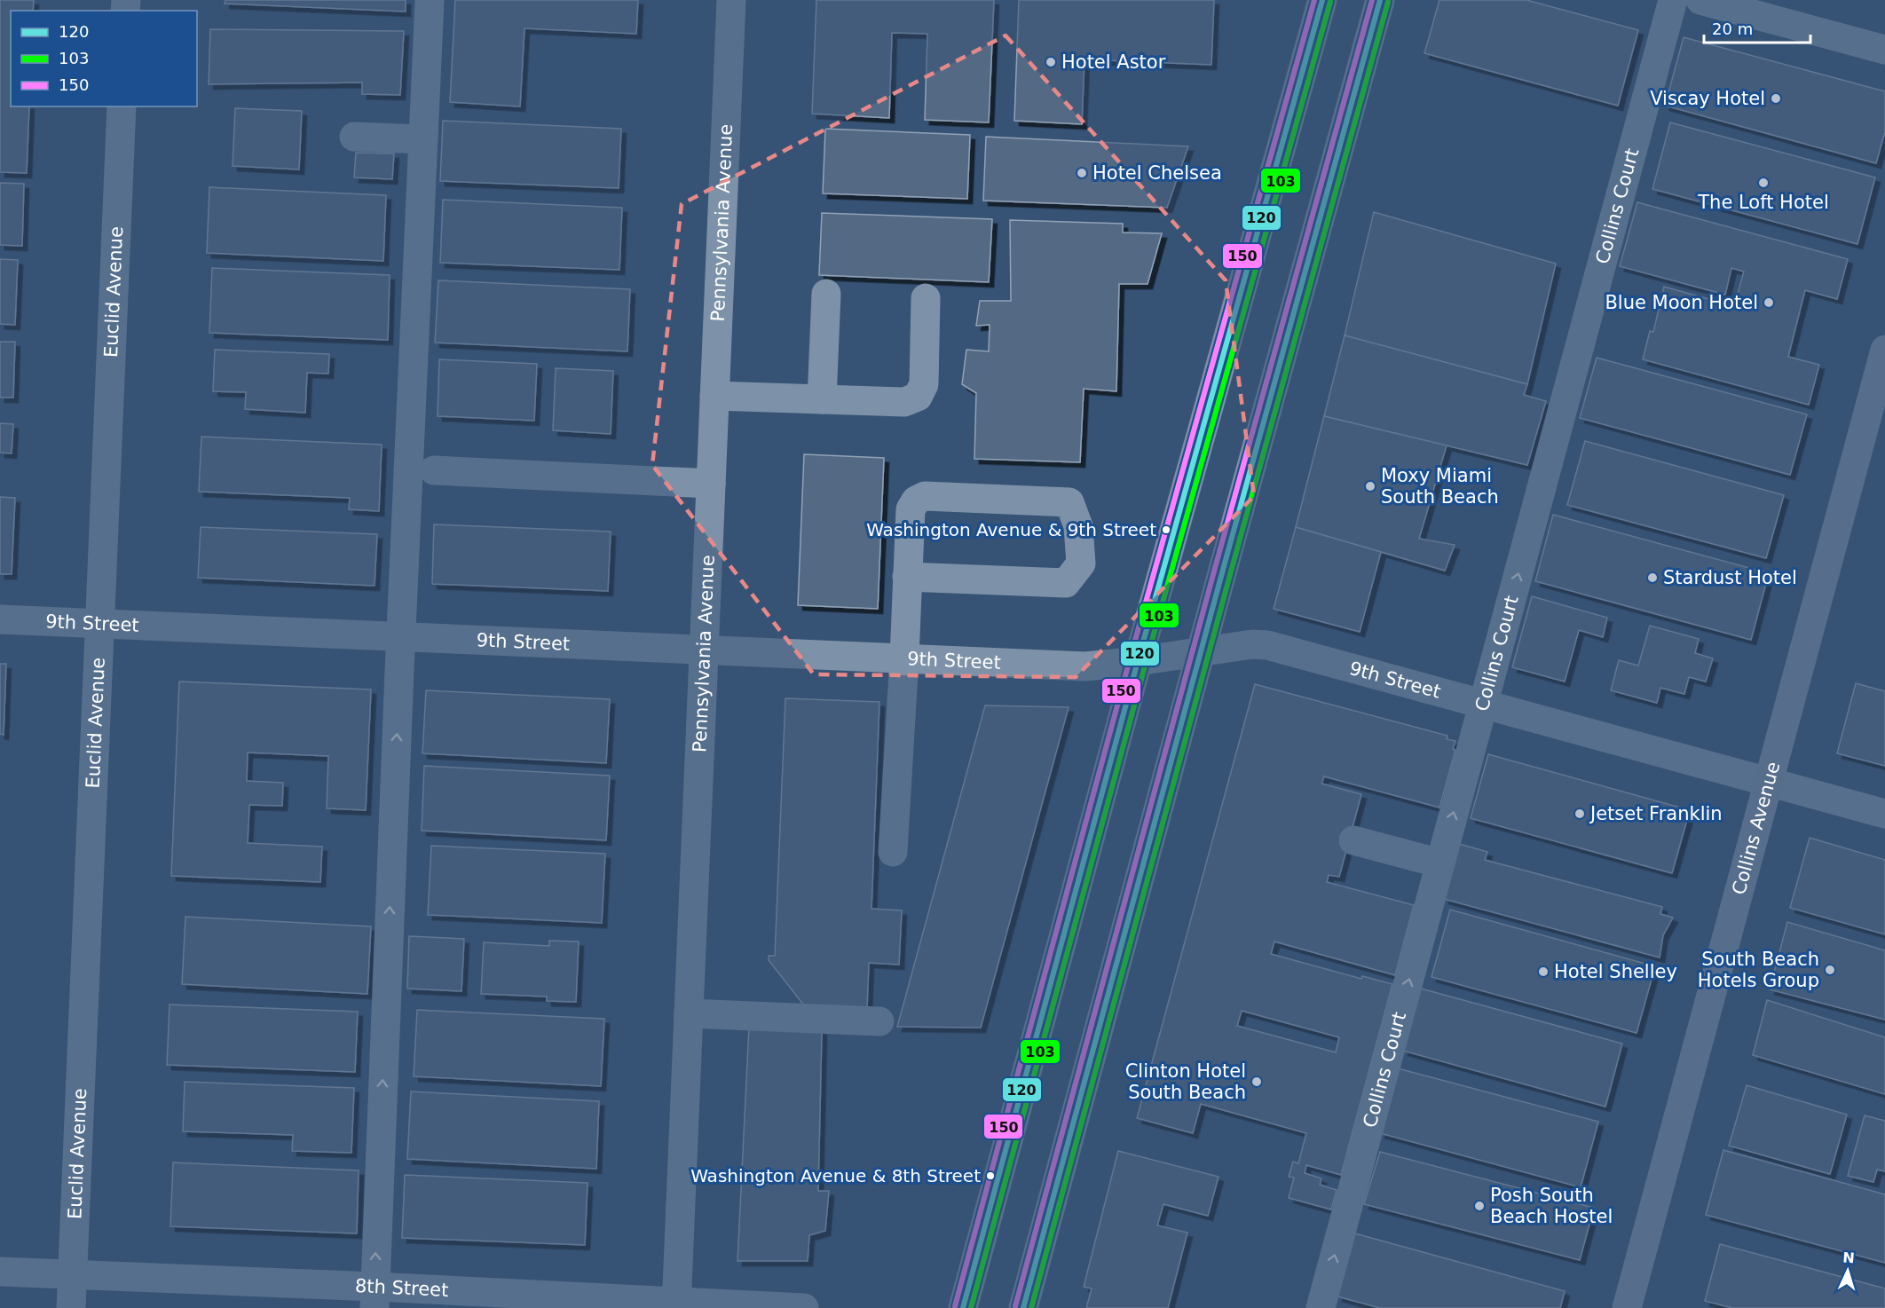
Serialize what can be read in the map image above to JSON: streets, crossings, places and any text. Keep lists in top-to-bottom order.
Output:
{
  "streets": {
    "main road": ["Collins Avenue"],
    "street": [
      "Collins Court",
      "Pennsylvania Avenue",
      "Euclid Avenue",
      "9th Street",
      "8th Street"
    ]
  },
  "crossings": [
    ["Collins Court", "9th Street"],
    ["Pennsylvania Avenue", "9th Street"],
    ["Pennsylvania Avenue", "8th Street"],
    ["Euclid Avenue", "9th Street"],
    ["Euclid Avenue", "8th Street"],
    ["9th Street", "Collins Avenue"]
  ],
  "one_way": ["Collins Court"],
  "places": [
    "Hotel Astor",
    "Viscay Hotel",
    "Hotel Chelsea",
    "The Loft Hotel",
    "Blue Moon Hotel",
    "Moxy Miami South Beach",
    "Washington Avenue & 9th Street",
    "Stardust Hotel",
    "Jetset Franklin",
    "South Beach Hotels Group",
    "Hotel Shelley",
    "Clinton Hotel South Beach",
    "Washington Avenue & 8th Street",
    "Posh South Beach Hostel"
  ],
  "lines": ["transit line 120", "transit line 150", "transit line 103"],
  "legend": ["120", "103", "150"],
  "scale_bar": "20 m",
  "north": "top"
}
